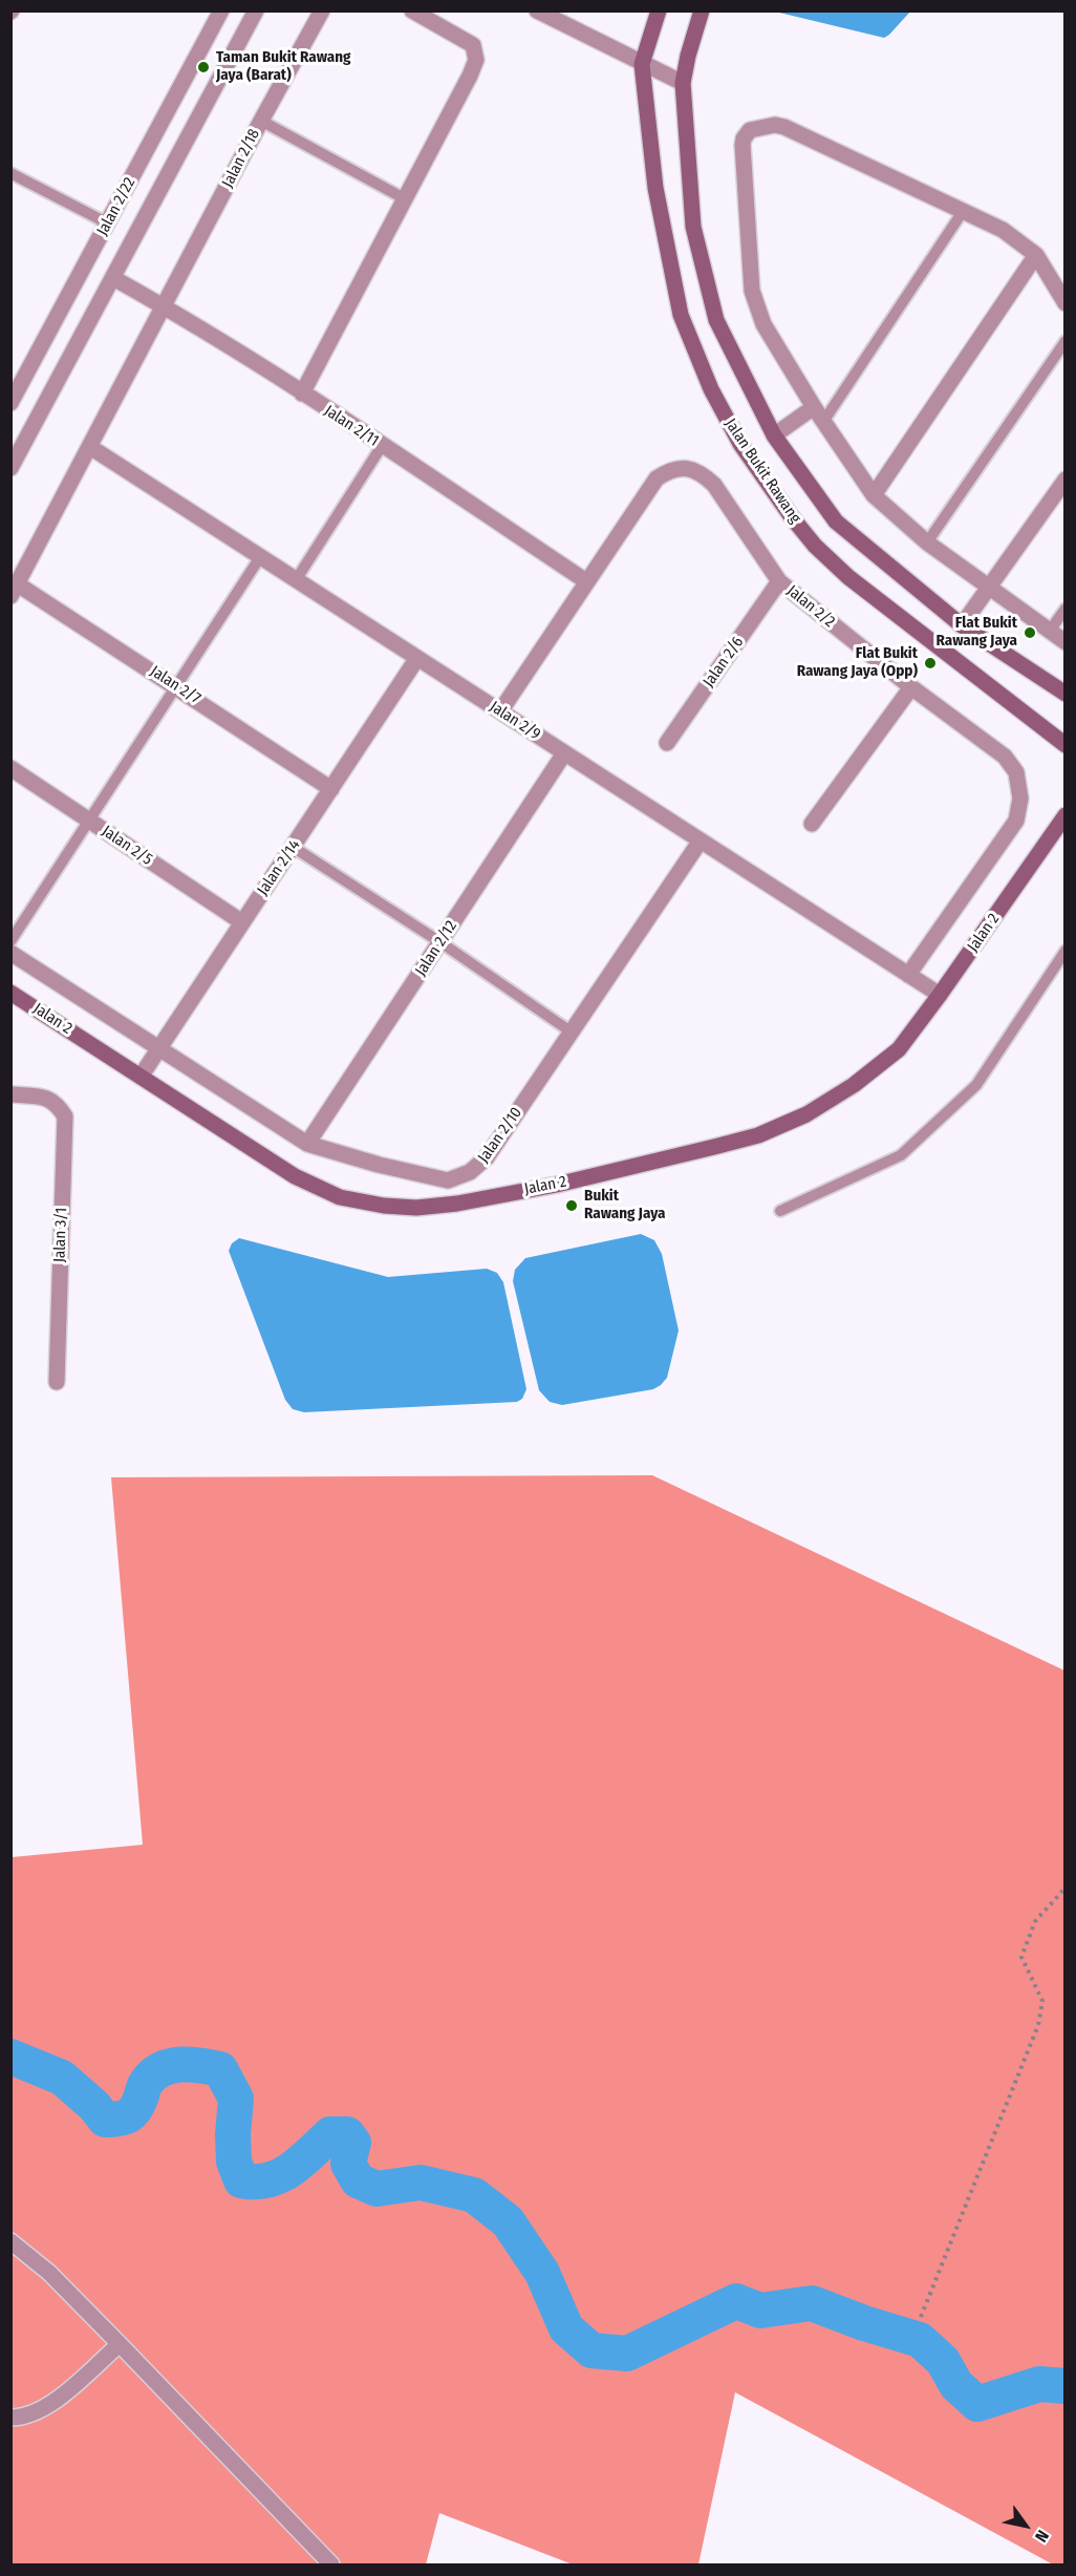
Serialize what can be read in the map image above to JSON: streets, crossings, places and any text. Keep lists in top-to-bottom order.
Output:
{
  "streets": {
    "street": [
      "Jalan 2/18",
      "Jalan 2/22",
      "Jalan 2/11",
      "Jalan Bukit Rawang",
      "Jalan 2/2",
      "Jalan 2/6",
      "Jalan 2/7",
      "Jalan 2/9",
      "Jalan 2/5",
      "Jalan 2/14",
      "Jalan 2",
      "Jalan 2/12",
      "Jalan 2/10",
      "Jalan 3/1"
    ]
  },
  "crossings": [
    ["Jalan 2/18", "Jalan 2/11"],
    ["Jalan 2/18", "Jalan 2/7"],
    ["Jalan 2/18", "Jalan 2/9"],
    ["Jalan 2/11", "Jalan 2/2"],
    ["Jalan 2/2", "Jalan 2/6"],
    ["Jalan 2/2", "Jalan 2/9"],
    ["Jalan 2/7", "Jalan 2/14"],
    ["Jalan 2/9", "Jalan 2/14"],
    ["Jalan 2/9", "Jalan 2"],
    ["Jalan 2/9", "Jalan 2/12"],
    ["Jalan 2/9", "Jalan 2/10"],
    ["Jalan 2/5", "Jalan 2/14"],
    ["Jalan 2/14", "Jalan 2"],
    ["Jalan 2/14", "Jalan 2/10"],
    ["Jalan 2/12", "Jalan 2/10"]
  ],
  "places": [
    "Taman Bukit Rawang Jaya (Barat)",
    "Flat Bukit Rawang Jaya",
    "Flat Bukit Rawang Jaya (Opp)",
    "Bukit Rawang Jaya"
  ],
  "north": "bottom right"
}
